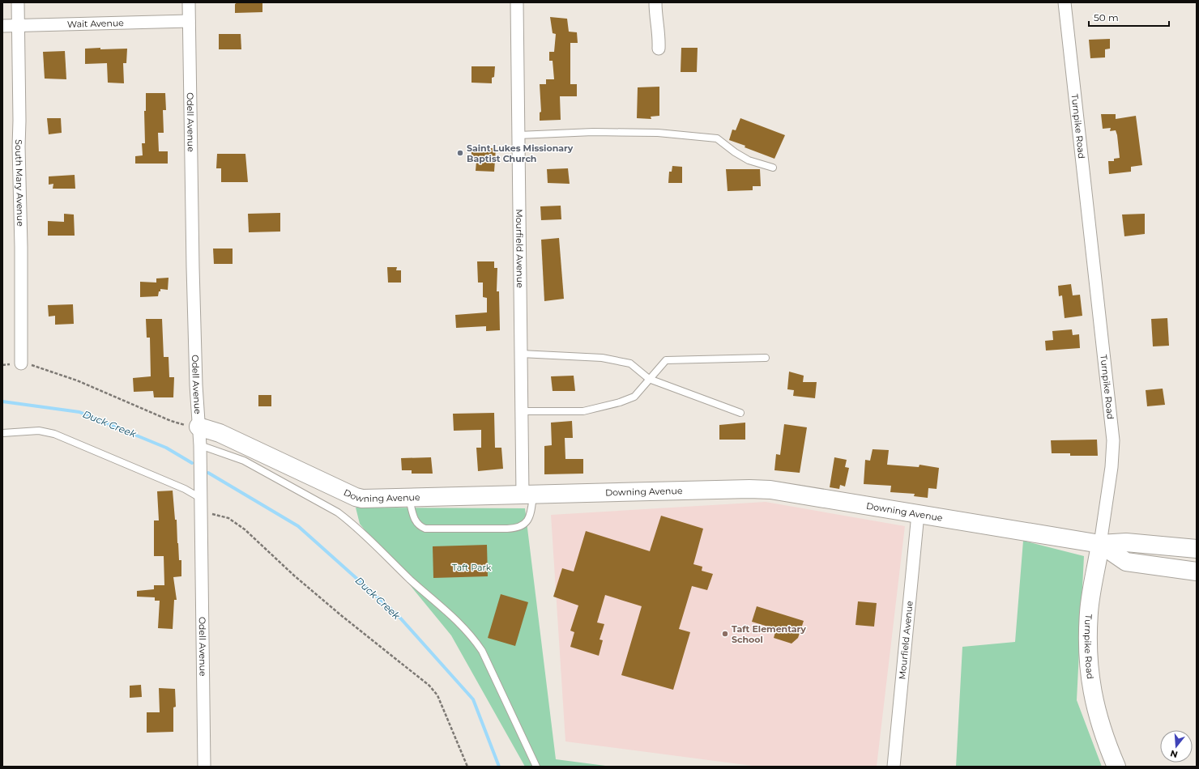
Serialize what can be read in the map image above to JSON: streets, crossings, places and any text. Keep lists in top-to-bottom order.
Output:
{
  "streets": {
    "street": [
      "Wait Avenue",
      "Odell Avenue",
      "Turnpike Road",
      "South Mary Avenue",
      "Mourfield Avenue",
      "Downing Avenue"
    ]
  },
  "crossings": [
    ["Wait Avenue", "Odell Avenue"],
    ["Wait Avenue", "South Mary Avenue"],
    ["Odell Avenue", "Downing Avenue"],
    ["Turnpike Road", "Downing Avenue"],
    ["Mourfield Avenue", "Downing Avenue"]
  ],
  "water": ["Duck Creek"],
  "parks": ["Taft Park"],
  "places": ["Saint Lukes Missionary Baptist Church", "Taft Elementary School"],
  "scale_bar": "50 m",
  "north": "bottom"
}
